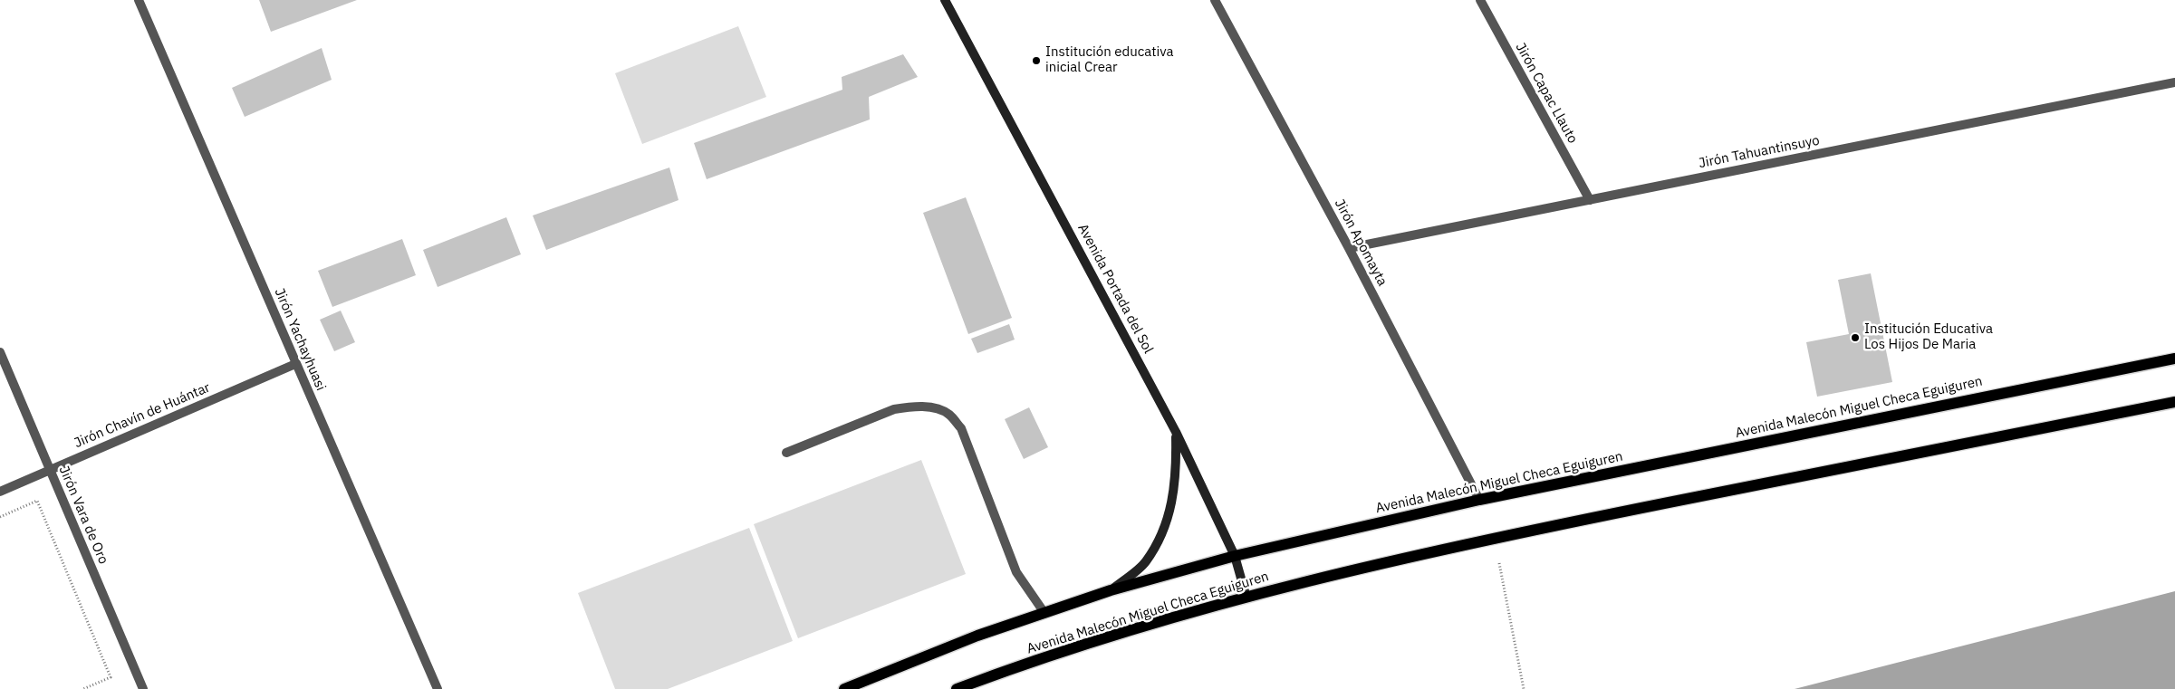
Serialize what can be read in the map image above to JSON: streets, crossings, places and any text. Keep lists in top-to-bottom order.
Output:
{
  "streets": {
    "main road": ["Avenida Malecón Miguel Checa Eguiguren"],
    "street": [
      "Jirón Capac Llauto",
      "Jirón Tahuantinsuyo",
      "Jirón Apomayta",
      "Avenida Portada del Sol",
      "Jirón Yachayhuasi",
      "Jirón Chavín de Huántar",
      "Jirón Vara de Oro"
    ]
  },
  "crossings": [
    ["Jirón Capac Llauto", "Jirón Tahuantinsuyo"],
    ["Jirón Tahuantinsuyo", "Jirón Apomayta"],
    ["Jirón Apomayta", "Avenida Malecón Miguel Checa Eguiguren"],
    ["Avenida Portada del Sol", "Avenida Malecón Miguel Checa Eguiguren"],
    ["Jirón Yachayhuasi", "Jirón Chavín de Huántar"],
    ["Jirón Chavín de Huántar", "Jirón Vara de Oro"]
  ],
  "places": ["Institución educativa inicial Crear", "Institución Educativa Los Hijos De Maria"]
}
